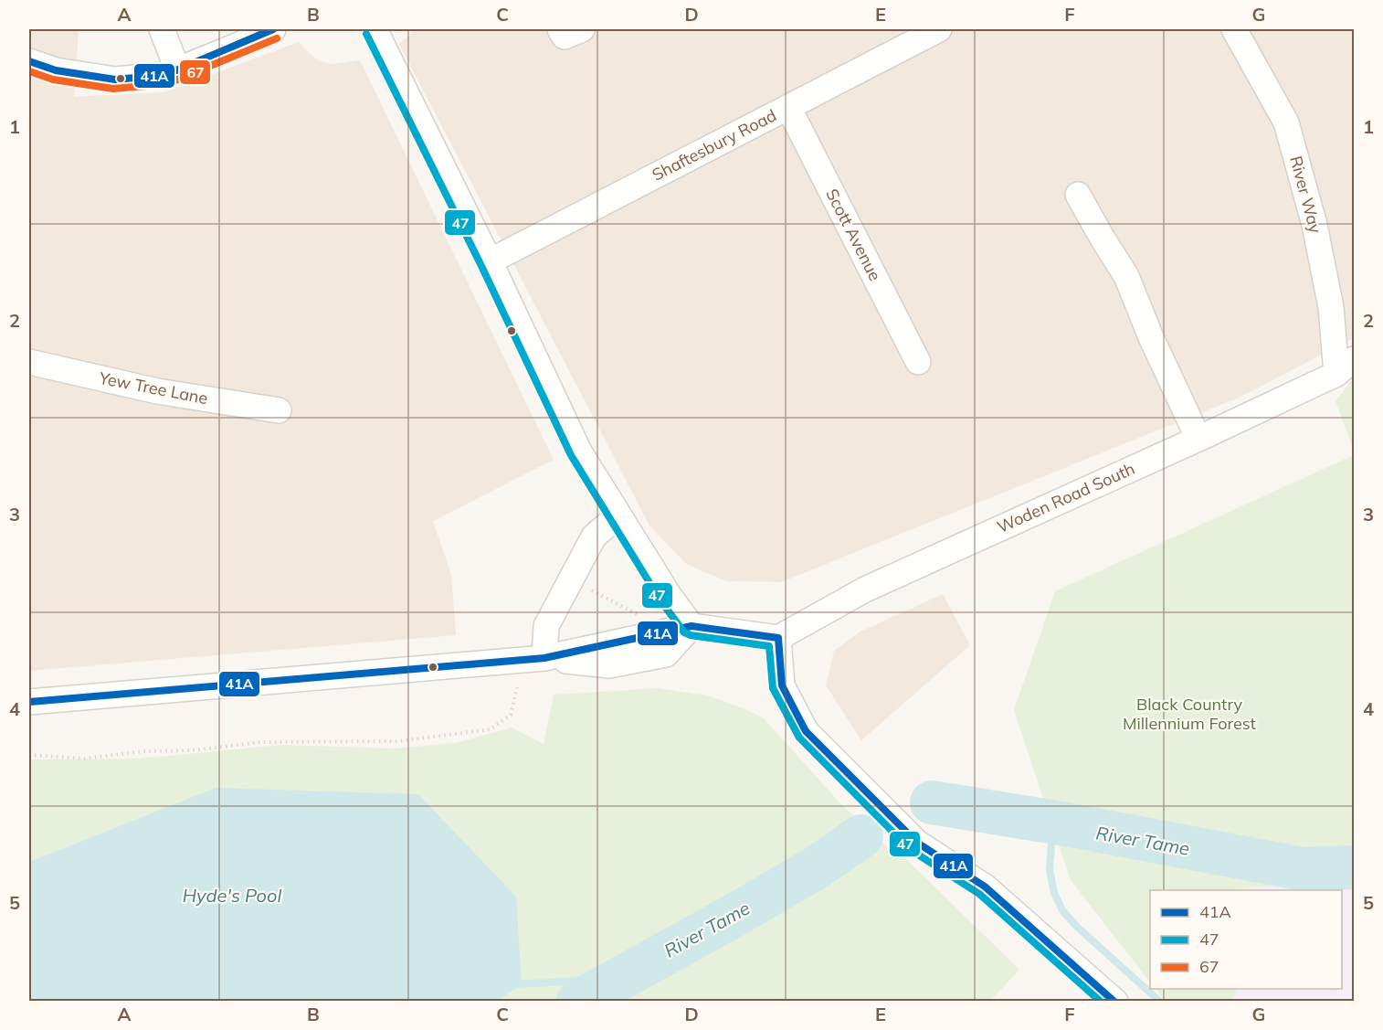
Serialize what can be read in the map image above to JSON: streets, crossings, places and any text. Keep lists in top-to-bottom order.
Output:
{
  "streets": {
    "street": [
      "Shaftesbury Road",
      "River Way",
      "Scott Avenue",
      "Yew Tree Lane",
      "Woden Road South"
    ]
  },
  "crossings": [
    ["Shaftesbury Road", "Scott Avenue"],
    ["River Way", "Woden Road South"]
  ],
  "water": ["River Tame", "Hyde's Pool"],
  "parks": ["Black Country Millennium Forest"],
  "lines": ["transit line 41A", "transit line 47", "transit line 67"],
  "legend": ["41A", "47", "67"],
  "grid": {
    "columns": [
      "A",
      "B",
      "C",
      "D",
      "E",
      "F",
      "G"
    ],
    "rows": [
      "1",
      "2",
      "3",
      "4",
      "5"
    ]
  }
}
